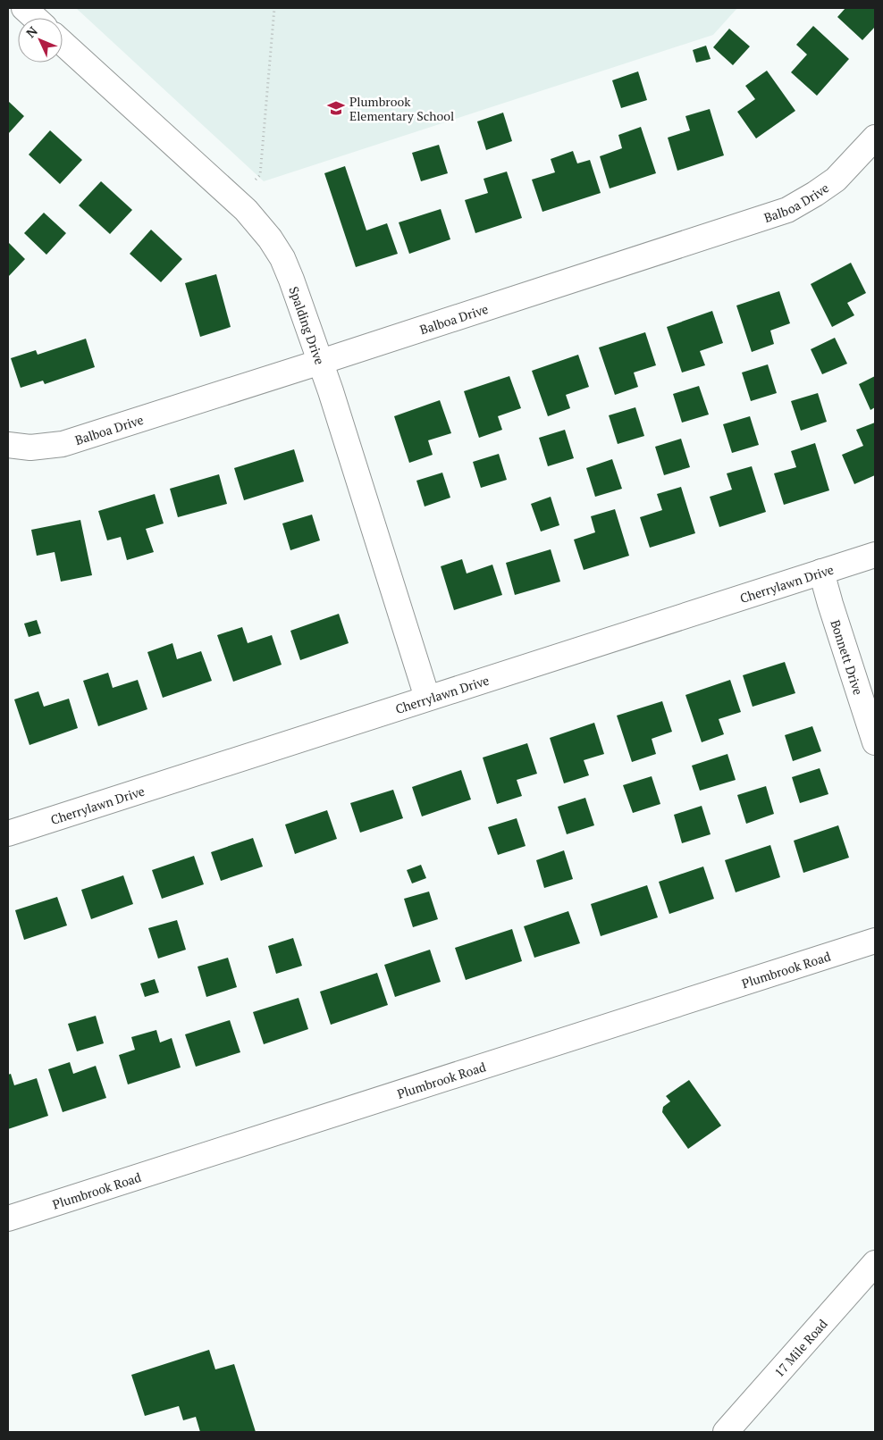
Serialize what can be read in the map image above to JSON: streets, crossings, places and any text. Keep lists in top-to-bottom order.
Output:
{
  "streets": {
    "street": [
      "Balboa Drive",
      "Spalding Drive",
      "Cherrylawn Drive",
      "Bonnett Drive",
      "Plumbrook Road",
      "17 Mile Road"
    ]
  },
  "crossings": [
    ["Balboa Drive", "Spalding Drive"],
    ["Spalding Drive", "Cherrylawn Drive"],
    ["Cherrylawn Drive", "Bonnett Drive"]
  ],
  "places": {
    "school or university": ["Plumbrook Elementary School"]
  },
  "north": "top left"
}
